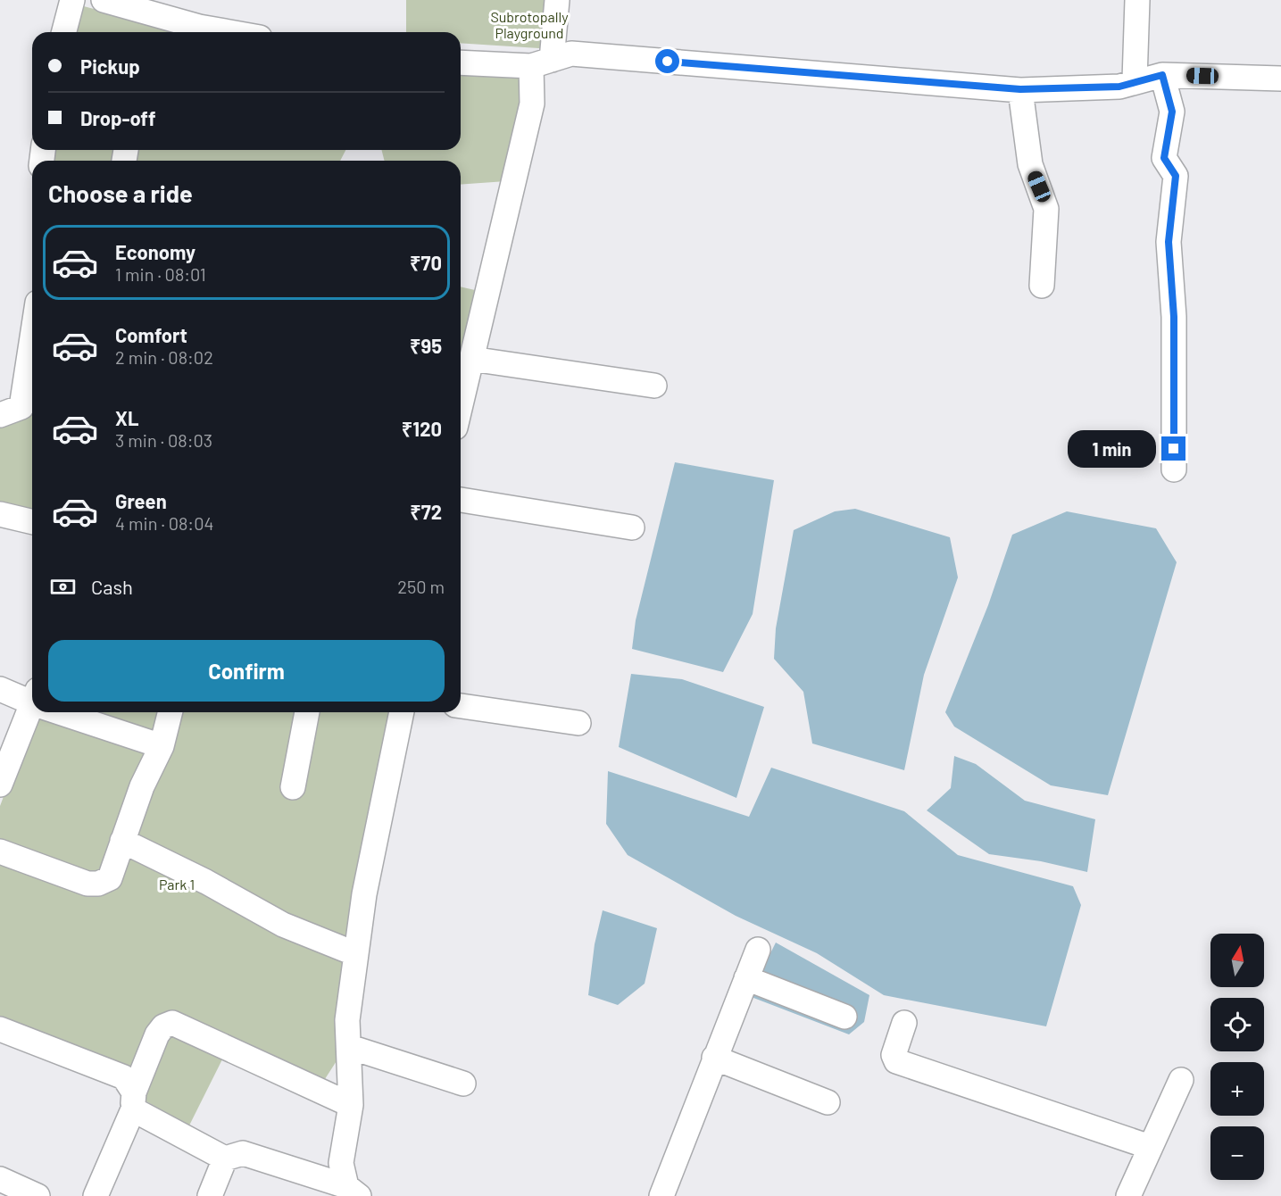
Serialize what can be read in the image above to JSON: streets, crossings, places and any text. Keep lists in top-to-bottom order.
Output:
{
  "parks": ["Subrotopally Playground", "Park 1"],
  "north": "top",
  "page": {
    "banner": ["Pickup", "Drop-off"],
    "heading": "Choose a ride",
    "list": [
      {
        "name": "Economy",
        "note": "1 min · 08:01",
        "value": "₹70"
      },
      {
        "name": "Comfort",
        "note": "2 min · 08:02",
        "value": "₹95"
      },
      {
        "name": "XL",
        "note": "3 min · 08:03",
        "value": "₹120"
      },
      {
        "name": "Green",
        "note": "4 min · 08:04",
        "value": "₹72"
      }
    ],
    "bubble": "1 min",
    "pay": ["Cash", "250 m"],
    "buttons": "Confirm",
    "map_buttons": ["+", "−"]
  }
}
